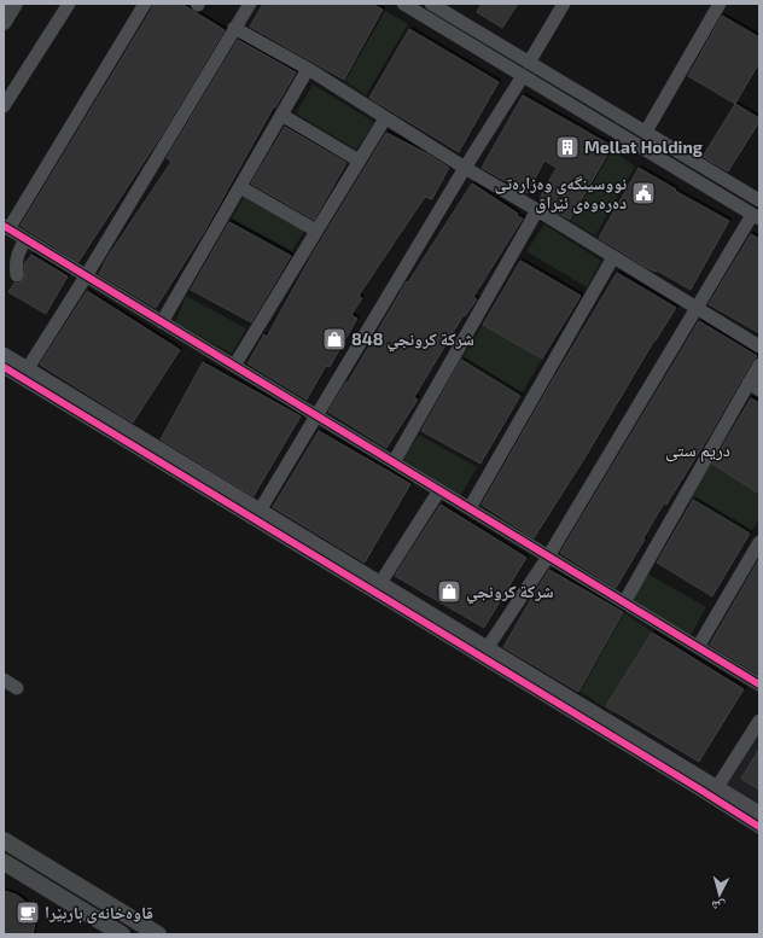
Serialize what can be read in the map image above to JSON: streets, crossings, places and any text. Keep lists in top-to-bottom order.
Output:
{
  "districts": ["دریم ستی"],
  "places": {
    "building": ["Mellat Holding"],
    "public building": ["نووسینگەی وەزارەتی دەرەوەی ئێراق"],
    "shop": ["شركة كرونجي 848", "شركة كرونجي"],
    "cafe": ["قاوەخانەی باربێرا"]
  },
  "north": "bottom"
}
